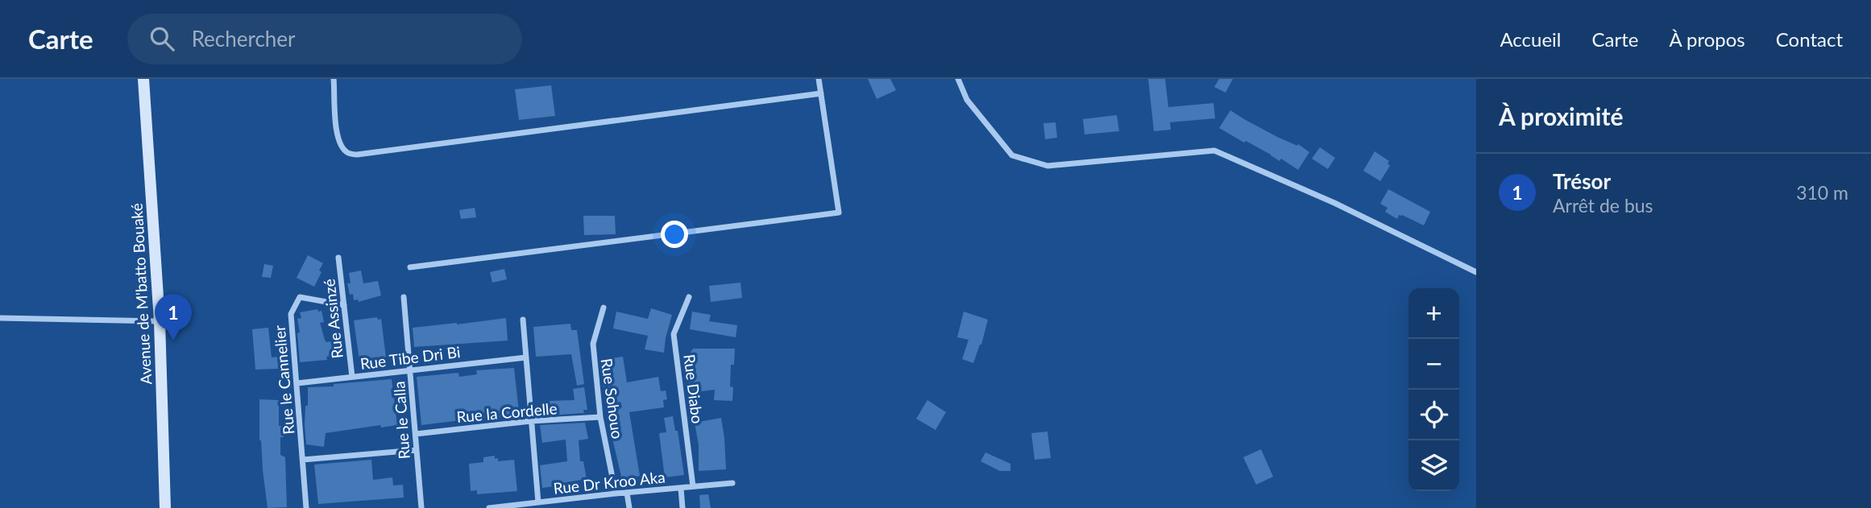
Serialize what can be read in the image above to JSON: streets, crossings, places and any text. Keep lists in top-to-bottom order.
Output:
{
  "streets": {
    "street": [
      "Avenue de M'batto Bouaké",
      "Rue Assinzé",
      "Rue Tibe Dri Bi",
      "Rue le Cannelier",
      "Rue Diabo",
      "Rue Sohouo",
      "Rue la Cordelle",
      "Rue le Calla",
      "Rue Dr Kroo Aka"
    ]
  },
  "crossings": [
    ["Rue Assinzé", "Rue Tibe Dri Bi"],
    ["Rue Assinzé", "Rue le Cannelier"],
    ["Rue Tibe Dri Bi", "Rue le Cannelier"],
    ["Rue Tibe Dri Bi", "Rue le Calla"],
    ["Rue Diabo", "Rue Dr Kroo Aka"],
    ["Rue Sohouo", "Rue la Cordelle"],
    ["Rue Sohouo", "Rue Dr Kroo Aka"],
    ["Rue la Cordelle", "Rue le Calla"]
  ],
  "page": {
    "header": "Carte",
    "search": "Rechercher",
    "nav": [
      "Accueil",
      "Carte",
      "À propos",
      "Contact"
    ],
    "heading": "À proximité",
    "list": [
      {
        "mark": "1",
        "name": "Trésor",
        "note": "Arrêt de bus",
        "value": "310 m"
      }
    ],
    "map_buttons": ["+", "−"],
    "pins": "1"
  }
}
